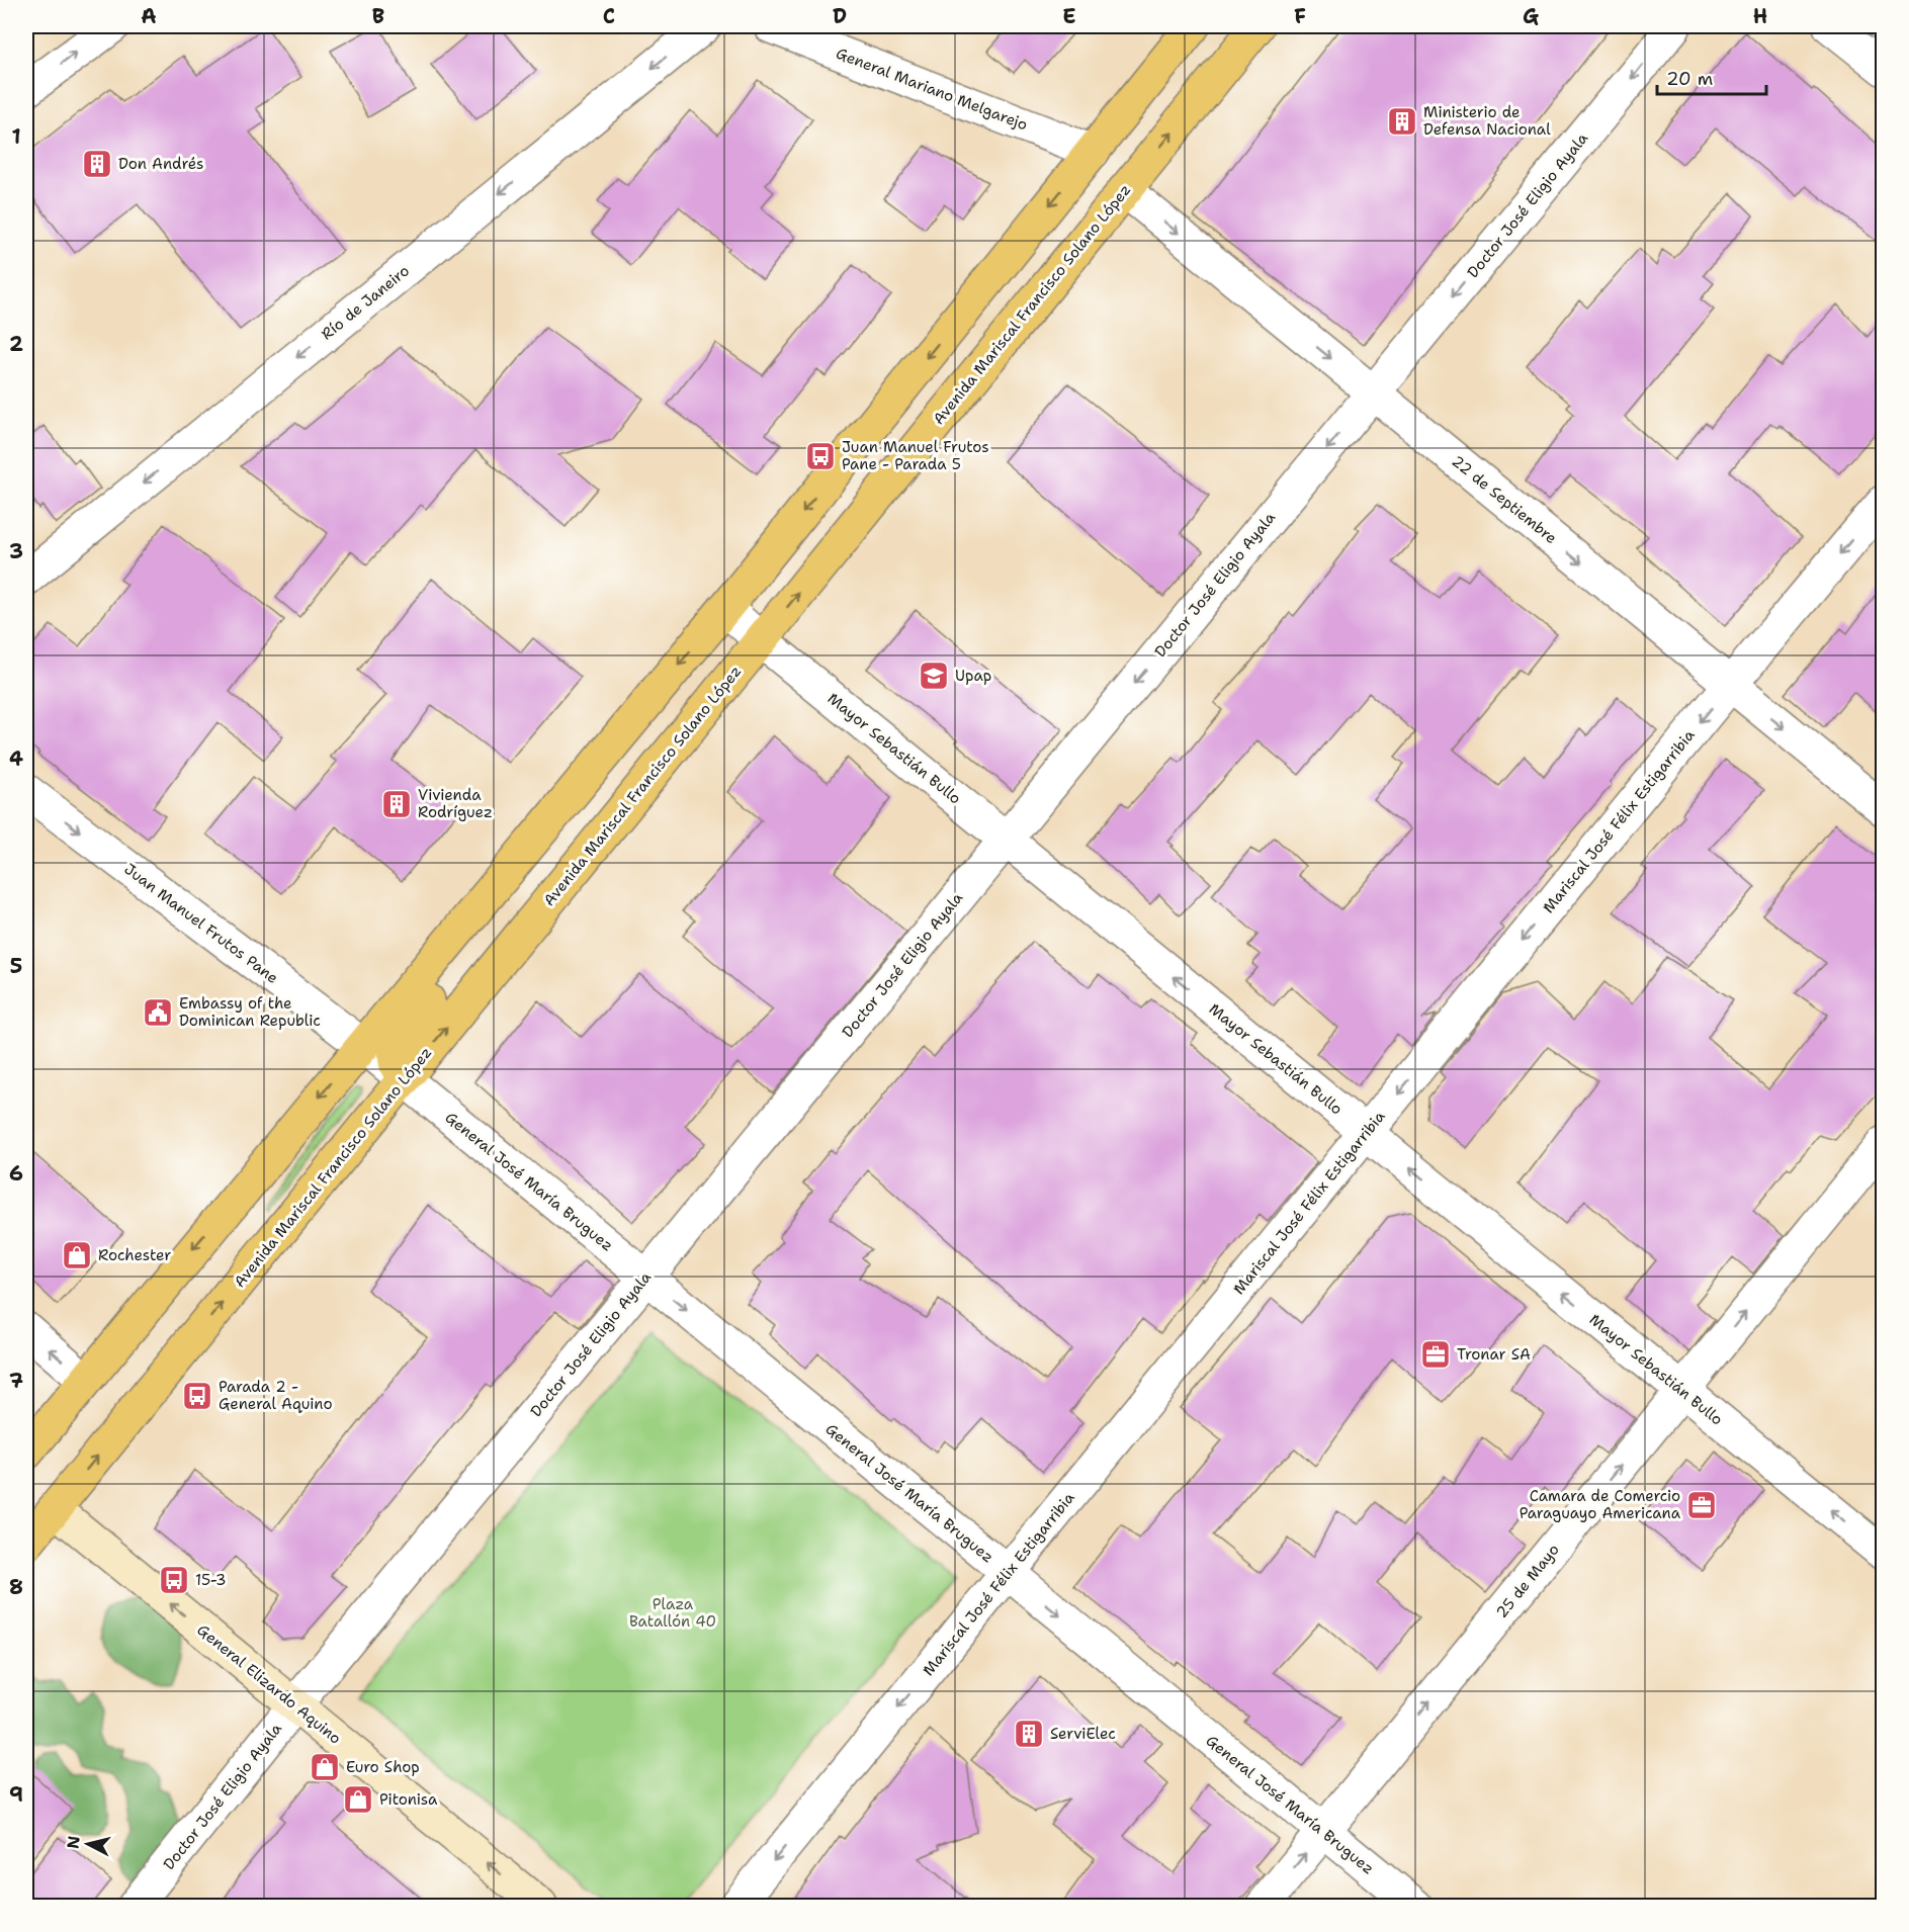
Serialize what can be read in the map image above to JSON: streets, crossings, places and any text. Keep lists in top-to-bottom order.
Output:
{
  "streets": {
    "highway": ["Avenida Mariscal Francisco Solano López"],
    "main road": ["General Elizardo Aquino"],
    "street": [
      "General Mariano Melgarejo",
      "Doctor José Eligio Ayala",
      "Río de Janeiro",
      "22 de Septiembre",
      "Mayor Sebastián Bullo",
      "Mariscal José Félix Estigarribia",
      "Juan Manuel Frutos Pane",
      "General José María Bruguez",
      "25 de Mayo"
    ]
  },
  "crossings": [
    ["Doctor José Eligio Ayala", "22 de Septiembre"],
    ["Doctor José Eligio Ayala", "Mayor Sebastián Bullo"],
    ["Doctor José Eligio Ayala", "General José María Bruguez"],
    ["Doctor José Eligio Ayala", "General Elizardo Aquino"],
    ["Avenida Mariscal Francisco Solano López", "22 de Septiembre"],
    ["Avenida Mariscal Francisco Solano López", "Mayor Sebastián Bullo"],
    ["Avenida Mariscal Francisco Solano López", "Juan Manuel Frutos Pane"],
    ["Avenida Mariscal Francisco Solano López", "General José María Bruguez"],
    ["Avenida Mariscal Francisco Solano López", "General Elizardo Aquino"],
    ["22 de Septiembre", "Mariscal José Félix Estigarribia"],
    ["Mayor Sebastián Bullo", "Mariscal José Félix Estigarribia"],
    ["Mayor Sebastián Bullo", "25 de Mayo"],
    ["Mariscal José Félix Estigarribia", "General José María Bruguez"],
    ["Juan Manuel Frutos Pane", "General José María Bruguez"],
    ["General José María Bruguez", "25 de Mayo"]
  ],
  "one_way": [
    "Doctor José Eligio Ayala",
    "Río de Janeiro",
    "22 de Septiembre",
    "Mayor Sebastián Bullo",
    "Mariscal José Félix Estigarribia",
    "Juan Manuel Frutos Pane",
    "General José María Bruguez",
    "25 de Mayo",
    "General Elizardo Aquino"
  ],
  "parks": ["Plaza Batallón 40"],
  "places": {
    "building": [
      "Ministerio de Defensa Nacional",
      "Don Andrés",
      "Vivienda Rodríguez",
      "ServiElec"
    ],
    "bus stop": ["Juan Manuel Frutos Pane - Parada 5", "Parada 2 - General Aquino", "15-3"],
    "school or university": ["Upap"],
    "public building": ["Embassy of the Dominican Republic"],
    "shop": ["Rochester", "Euro Shop", "Pitonisa"],
    "office": ["Tronar SA", "Camara de Comercio Paraguayo Americana"]
  },
  "scale_bar": "20 m",
  "north": "left",
  "grid": {
    "columns": [
      "A",
      "B",
      "C",
      "D",
      "E",
      "F",
      "G",
      "H"
    ],
    "rows": [
      "1",
      "2",
      "3",
      "4",
      "5",
      "6",
      "7",
      "8",
      "9"
    ]
  }
}
